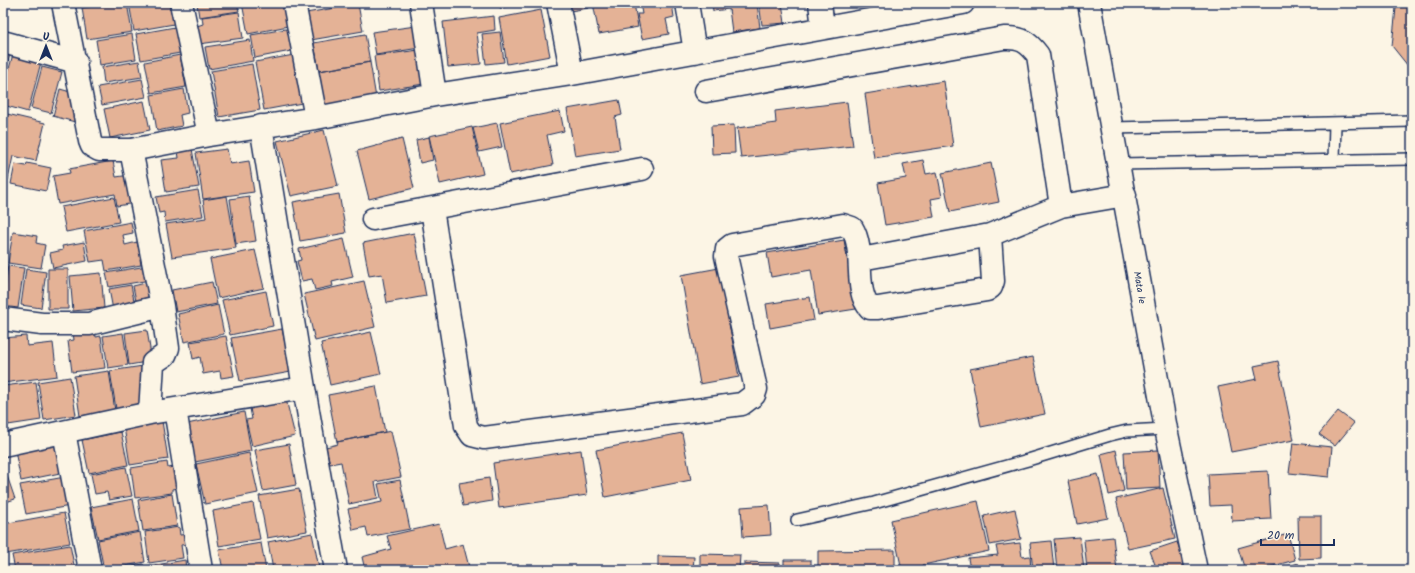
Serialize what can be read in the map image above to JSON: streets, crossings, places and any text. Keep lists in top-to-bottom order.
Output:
{
  "streets": {
    "street": ["Mata Ie"]
  },
  "scale_bar": "20 m",
  "north": "top"
}
